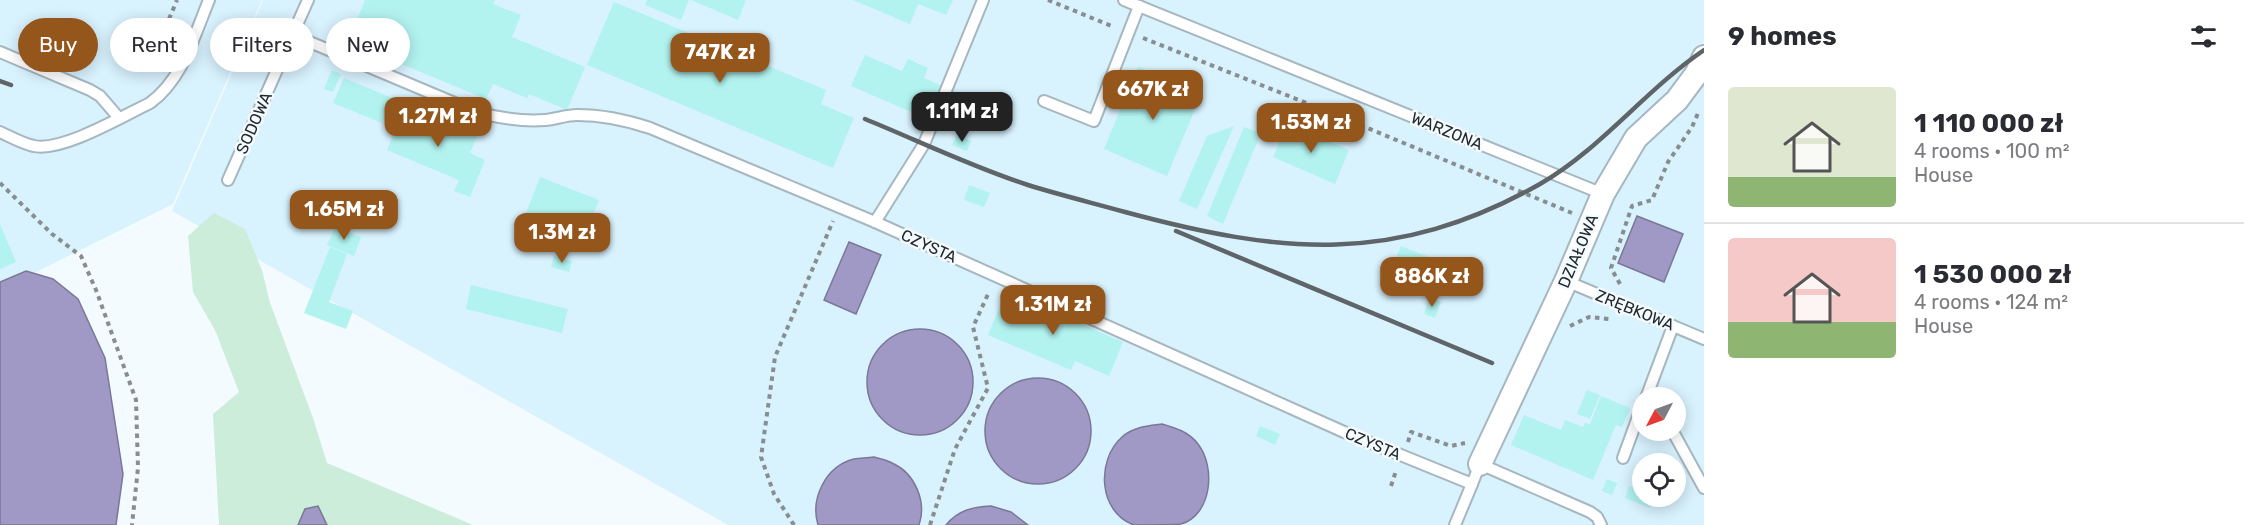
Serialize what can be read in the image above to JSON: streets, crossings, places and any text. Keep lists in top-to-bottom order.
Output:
{
  "streets": {
    "street": ["DZIAŁOWA"],
    "lane": [
      "SODOWA",
      "WARZONA",
      "CZYSTA",
      "ZRĘBKOWA"
    ]
  },
  "crossings": [
    ["WARZONA", "DZIAŁOWA"],
    ["CZYSTA", "DZIAŁOWA"],
    ["DZIAŁOWA", "ZRĘBKOWA"]
  ],
  "north": "bottom left",
  "page": {
    "heading": "9 homes",
    "chip": [
      "Buy",
      "Rent",
      "Filters",
      "New"
    ],
    "price": [
      "747K zł",
      "667K zł",
      "1.11M zł",
      "1.27M zł",
      "1.53M zł",
      "1.65M zł",
      "1.3M zł",
      "886K zł",
      "1.31M zł"
    ],
    "list": [
      {
        "name": "1 110 000 zł",
        "note": "4 rooms · 100 m² · House"
      },
      {
        "name": "1 530 000 zł",
        "note": "4 rooms · 124 m² · House"
      }
    ]
  }
}
